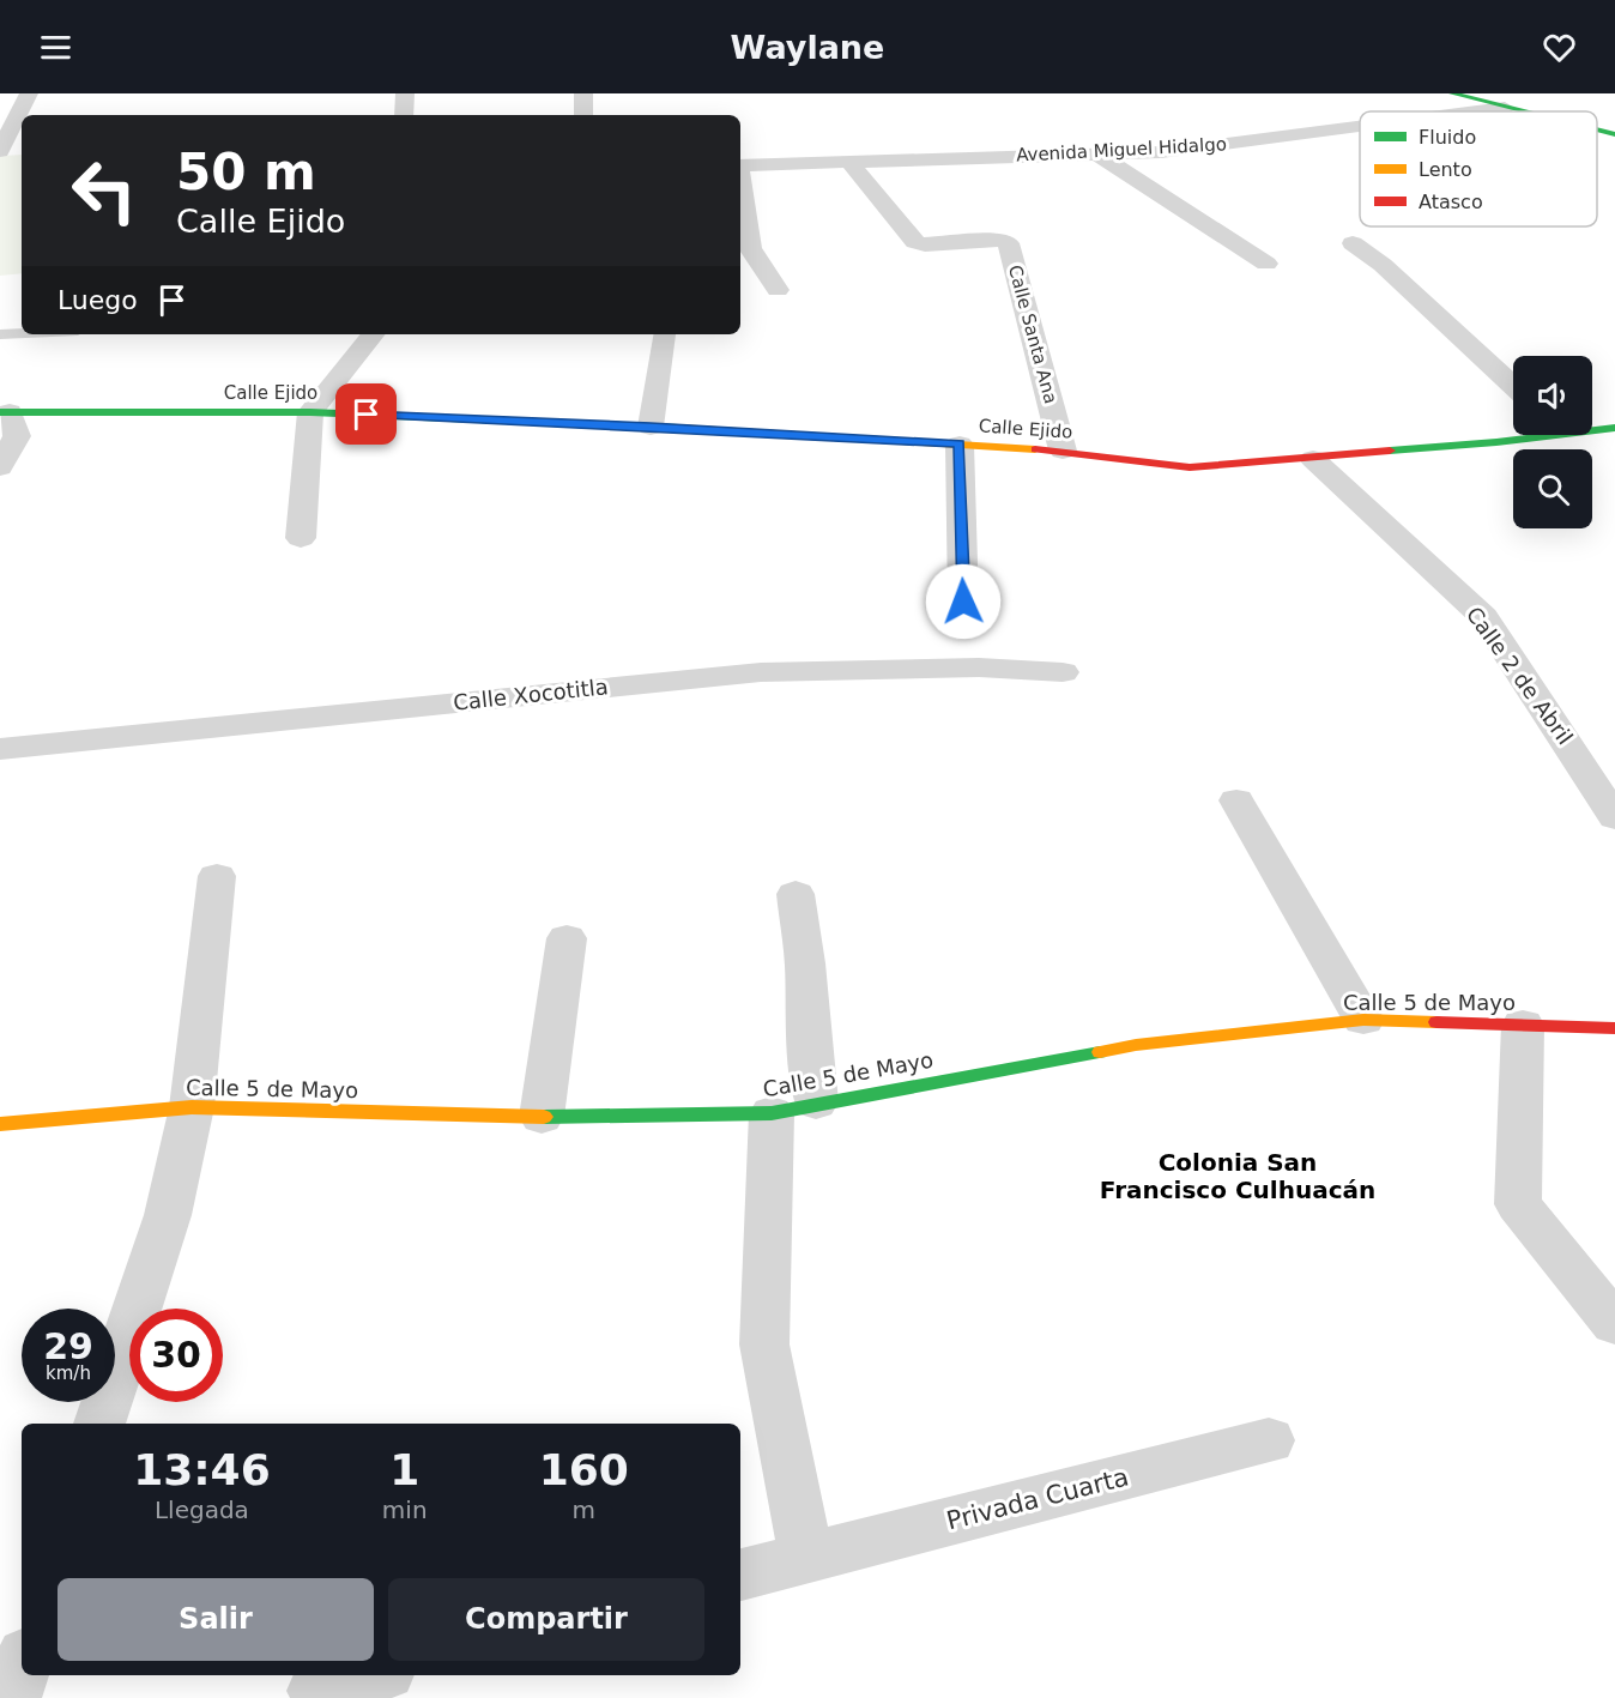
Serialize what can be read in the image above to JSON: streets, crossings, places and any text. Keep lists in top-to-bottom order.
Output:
{
  "streets": {
    "street": [
      "Avenida Miguel Hidalgo",
      "Calle Santa Ana",
      "Calle Ejido",
      "Calle 2 de Abril",
      "Calle Xocotitla",
      "Calle 5 de Mayo",
      "Privada Cuarta"
    ]
  },
  "crossings": [
    ["Avenida Miguel Hidalgo", "Calle Santa Ana"],
    ["Calle Santa Ana", "Calle Ejido"],
    ["Calle Ejido", "Calle 2 de Abril"]
  ],
  "districts": ["Colonia San Francisco Culhuacán"],
  "legend": ["Fluido", "Lento", "Atasco"],
  "page": {
    "header": "Waylane",
    "turn": ["50 m", "Calle Ejido"],
    "then": "Luego",
    "speed": "29 km/h",
    "limit": "30",
    "eta": [
      "13:46",
      "Llegada",
      "1",
      "min",
      "160",
      "m"
    ],
    "buttons": ["Salir", "Compartir"]
  }
}
